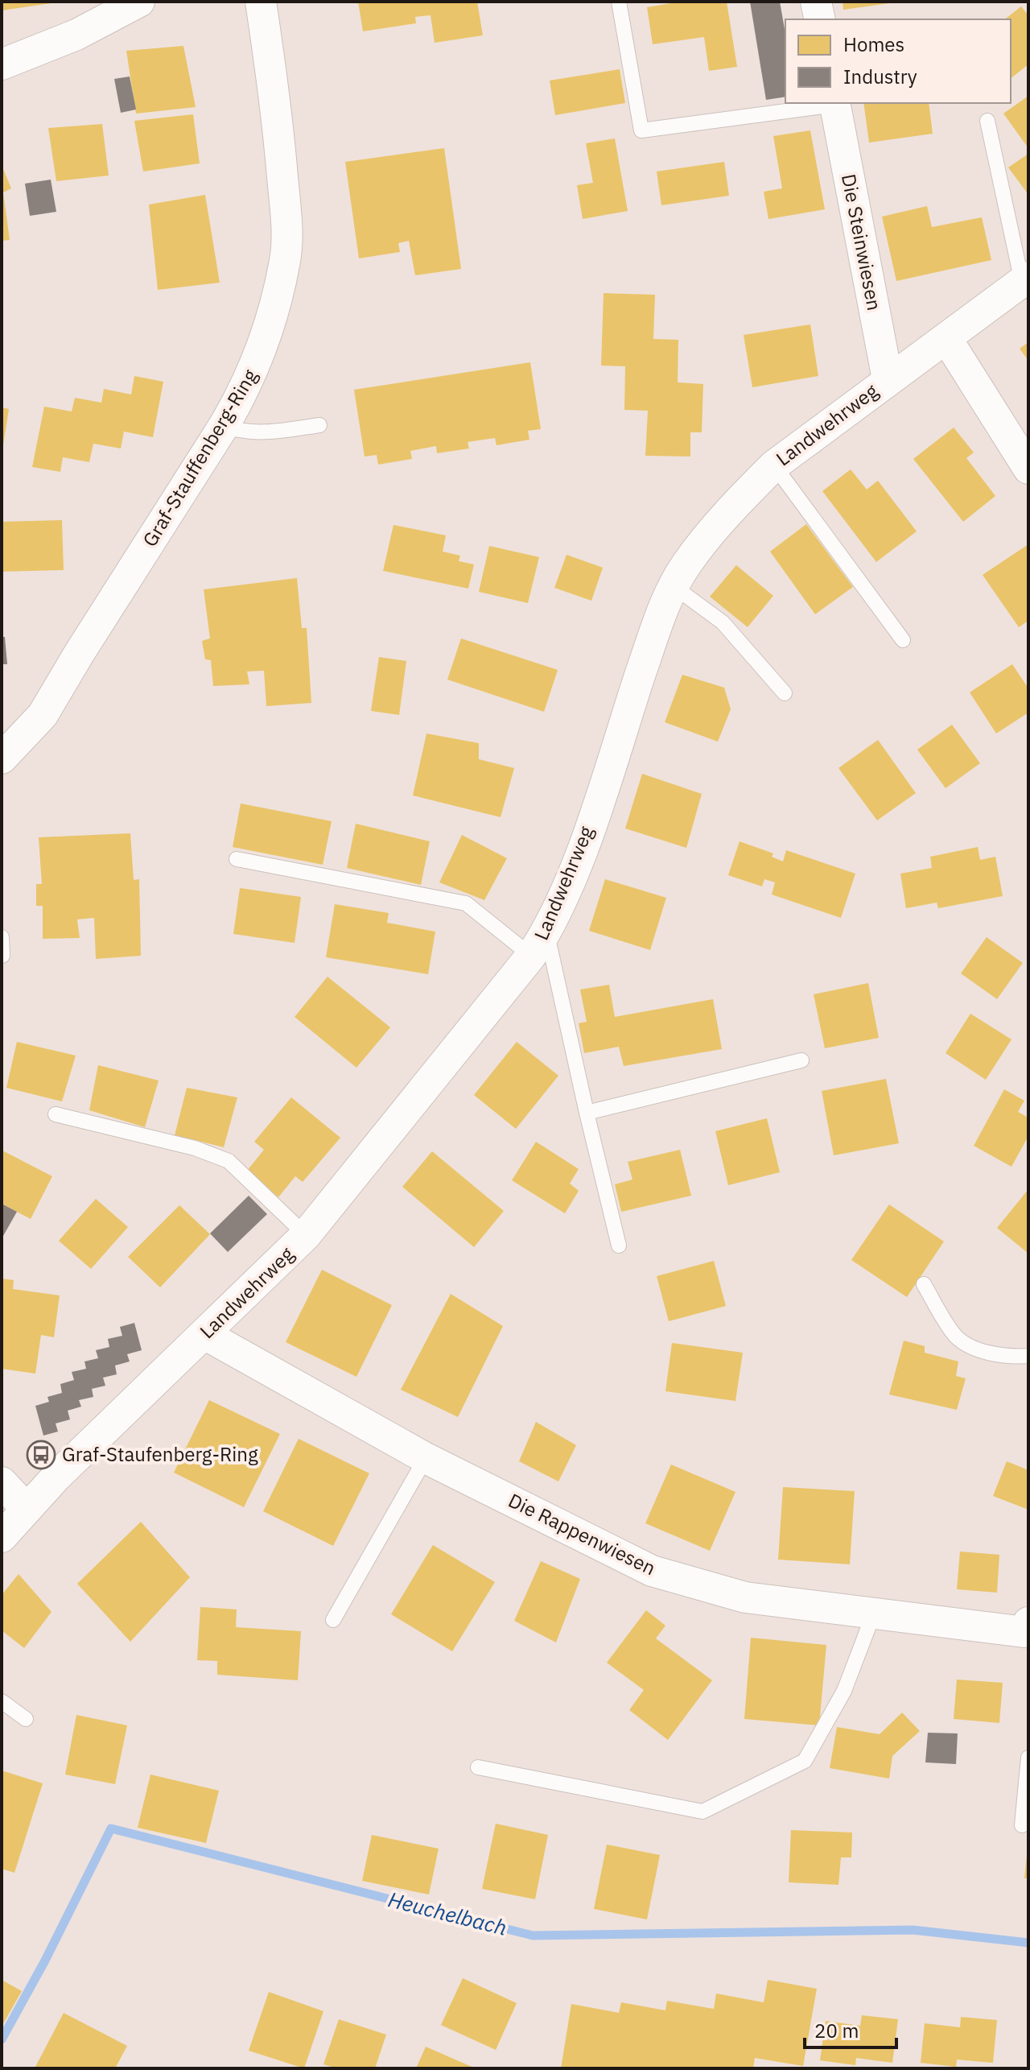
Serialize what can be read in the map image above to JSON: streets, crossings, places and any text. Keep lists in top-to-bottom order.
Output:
{
  "streets": {
    "street": [
      "Die Steinwiesen",
      "Landwehrweg",
      "Graf-Stauffenberg-Ring",
      "Die Rappenwiesen"
    ]
  },
  "crossings": [
    ["Die Steinwiesen", "Landwehrweg"],
    ["Landwehrweg", "Die Rappenwiesen"]
  ],
  "water": ["Heuchelbach"],
  "places": {
    "bus stop": ["Graf-Staufenberg-Ring"]
  },
  "legend": ["Homes", "Industry"],
  "scale_bar": "20 m"
}
